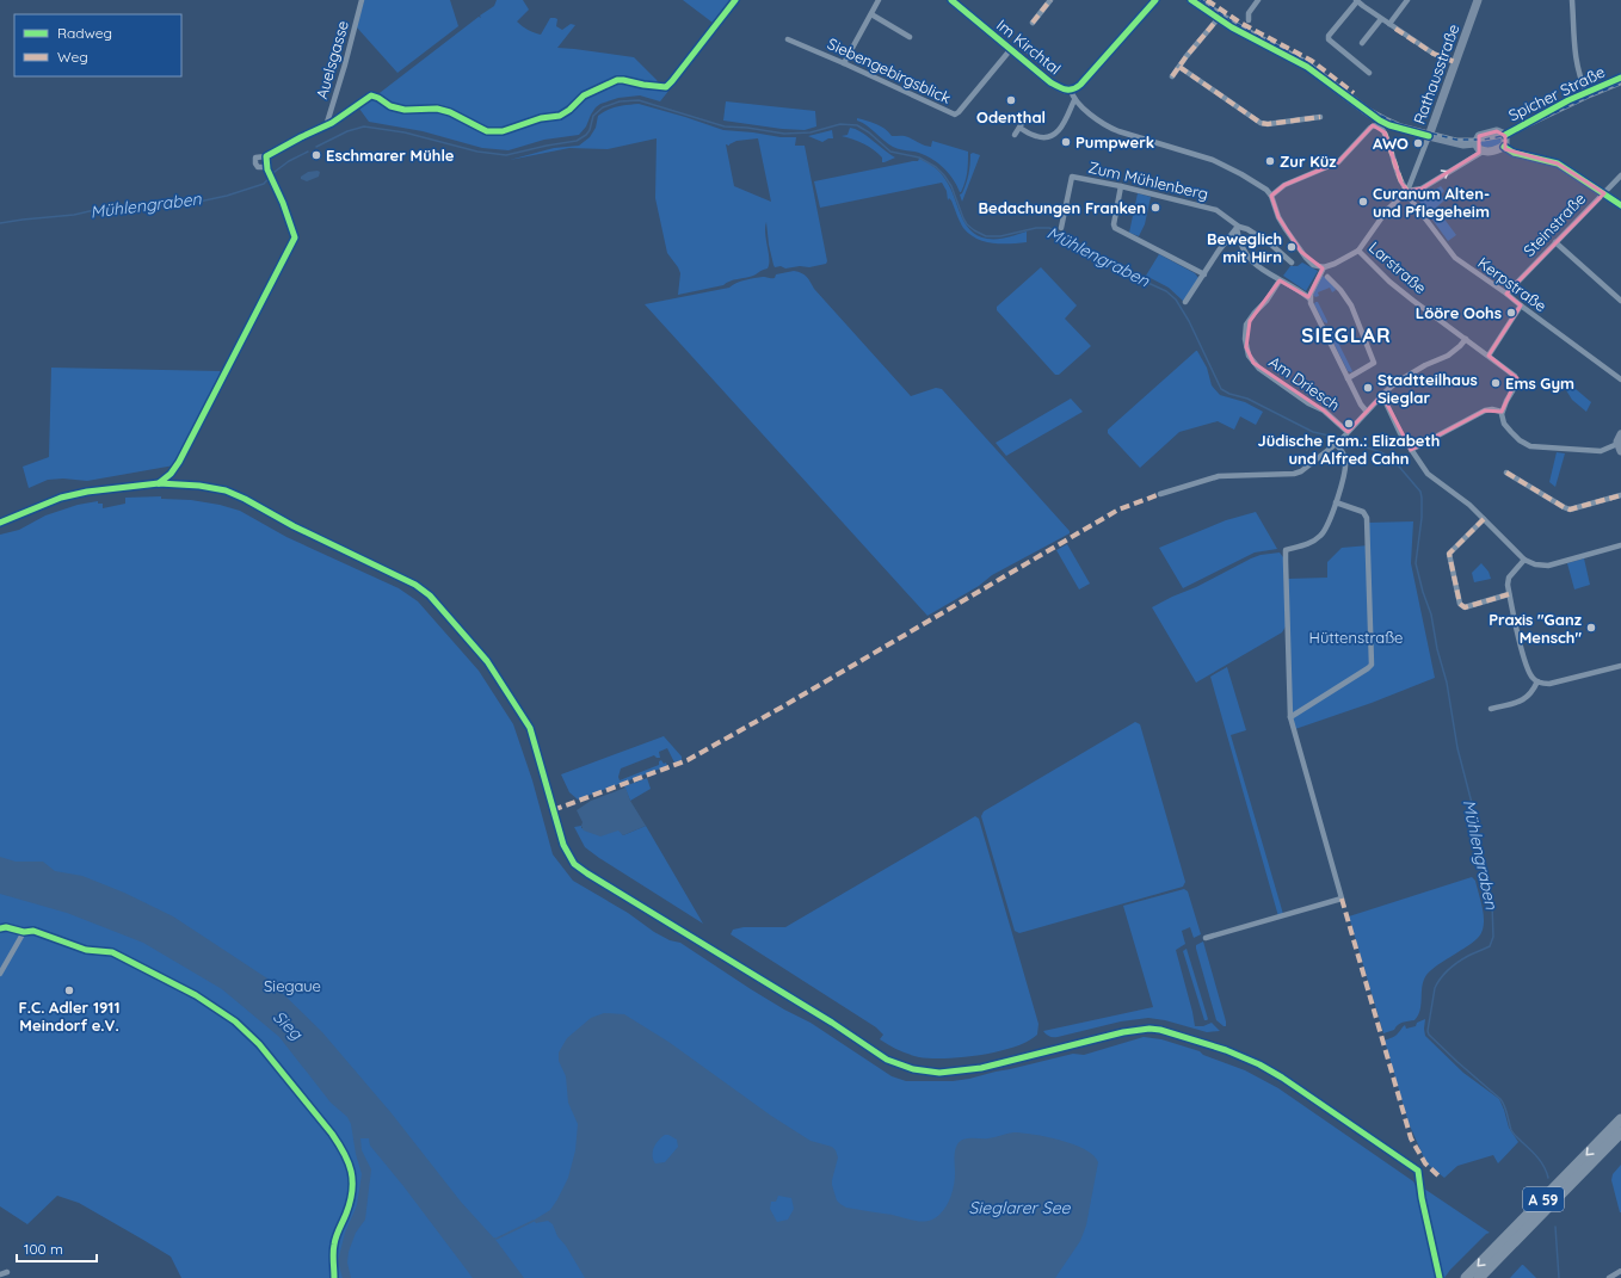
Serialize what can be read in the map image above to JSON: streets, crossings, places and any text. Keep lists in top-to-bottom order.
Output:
{
  "streets": {
    "highway": ["A 59"],
    "street": [
      "Im Kirchtal",
      "Auelsgasse",
      "Siebengebirgsblick",
      "Rathausstraße",
      "Spicher Straße",
      "Zum Mühlenberg",
      "Steinstraße",
      "Larstraße",
      "Kerpstraße",
      "Am Driesch"
    ]
  },
  "crossings": [
    ["Im Kirchtal", "Siebengebirgsblick"],
    ["Rathausstraße", "Larstraße"],
    ["Rathausstraße", "Kerpstraße"],
    ["Steinstraße", "Kerpstraße"]
  ],
  "districts": ["SIEGLAR"],
  "water": ["Mühlengraben", "Sieg", "Sieglarer See"],
  "parks": ["Hüttenstraße", "Siegaue"],
  "places": [
    "Odenthal",
    "Pumpwerk",
    "AWO",
    "Eschmarer Mühle",
    "Zur Küz",
    "Curanum Alten- und Pflegeheim",
    "Bedachungen Franken",
    "Beweglich mit Hirn",
    "Lööre Oohs",
    "Ems Gym",
    "Stadtteilhaus Sieglar",
    "Jüdische Fam.: Elizabeth und Alfred Cahn",
    "Praxis \"Ganz Mensch\"",
    "F.C. Adler 1911 Meindorf e.V."
  ],
  "legend": ["Radweg", "Weg"],
  "scale_bar": "100 m"
}
